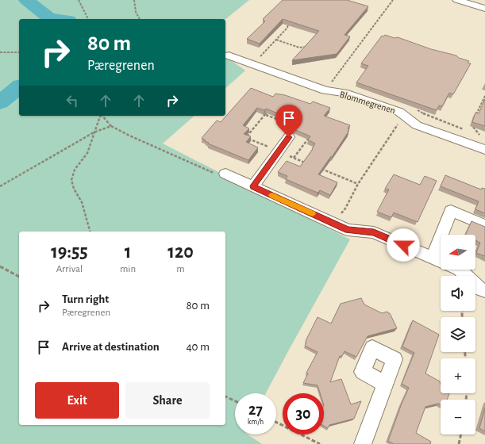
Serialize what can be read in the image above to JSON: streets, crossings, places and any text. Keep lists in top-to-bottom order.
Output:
{
  "streets": {
    "street": ["Blommegrenen"]
  },
  "north": "left",
  "page": {
    "turn": ["80 m", "Pæregrenen"],
    "eta": [
      "19:55",
      "Arrival",
      "1",
      "min",
      "120",
      "m"
    ],
    "map_buttons": ["+", "−"],
    "list": [
      {
        "name": "Turn right",
        "note": "Pæregrenen",
        "value": "80 m"
      },
      {
        "name": "Arrive at destination",
        "value": "40 m"
      }
    ],
    "buttons": ["Exit", "Share"],
    "speed": "27 km/h",
    "limit": "30"
  }
}
